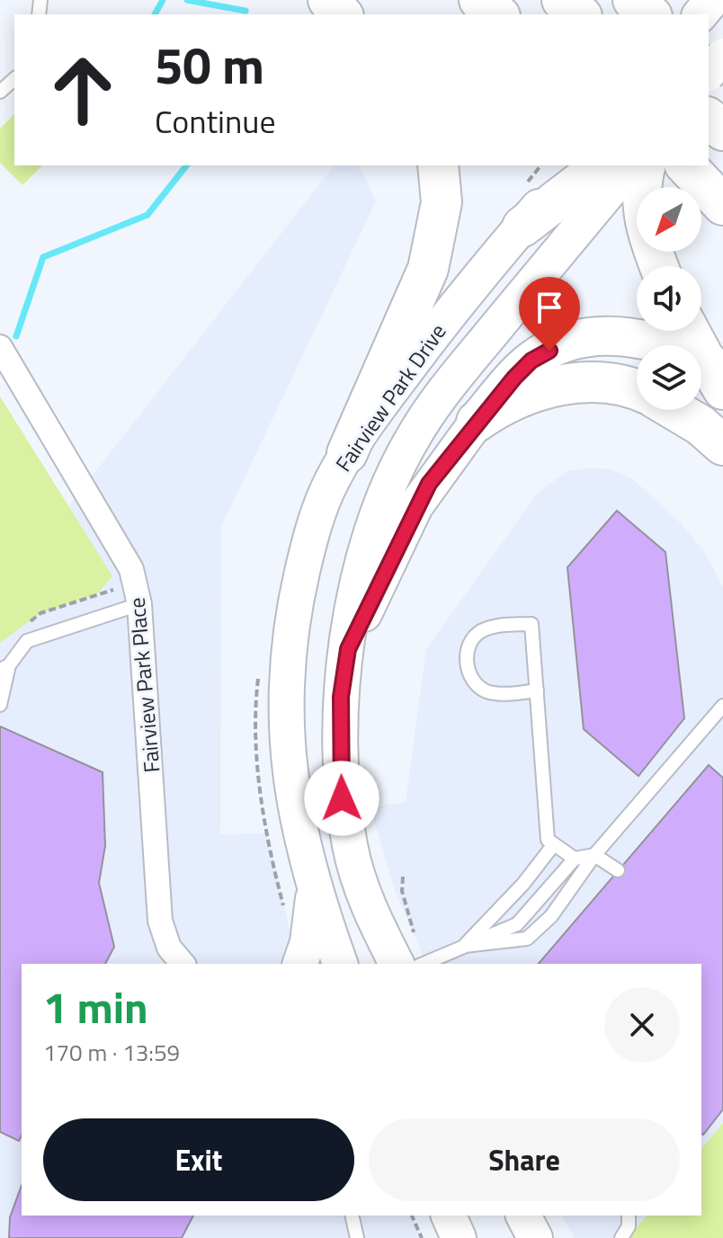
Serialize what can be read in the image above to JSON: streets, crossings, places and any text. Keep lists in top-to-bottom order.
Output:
{
  "streets": {
    "main road": ["Fairview Park Drive"],
    "street": ["Fairview Park Place"]
  },
  "north": "bottom left",
  "page": {
    "turn": ["50 m", "Continue"],
    "heading": ["1 min", "170 m · 13:59"],
    "buttons": ["Exit", "Share"]
  }
}
